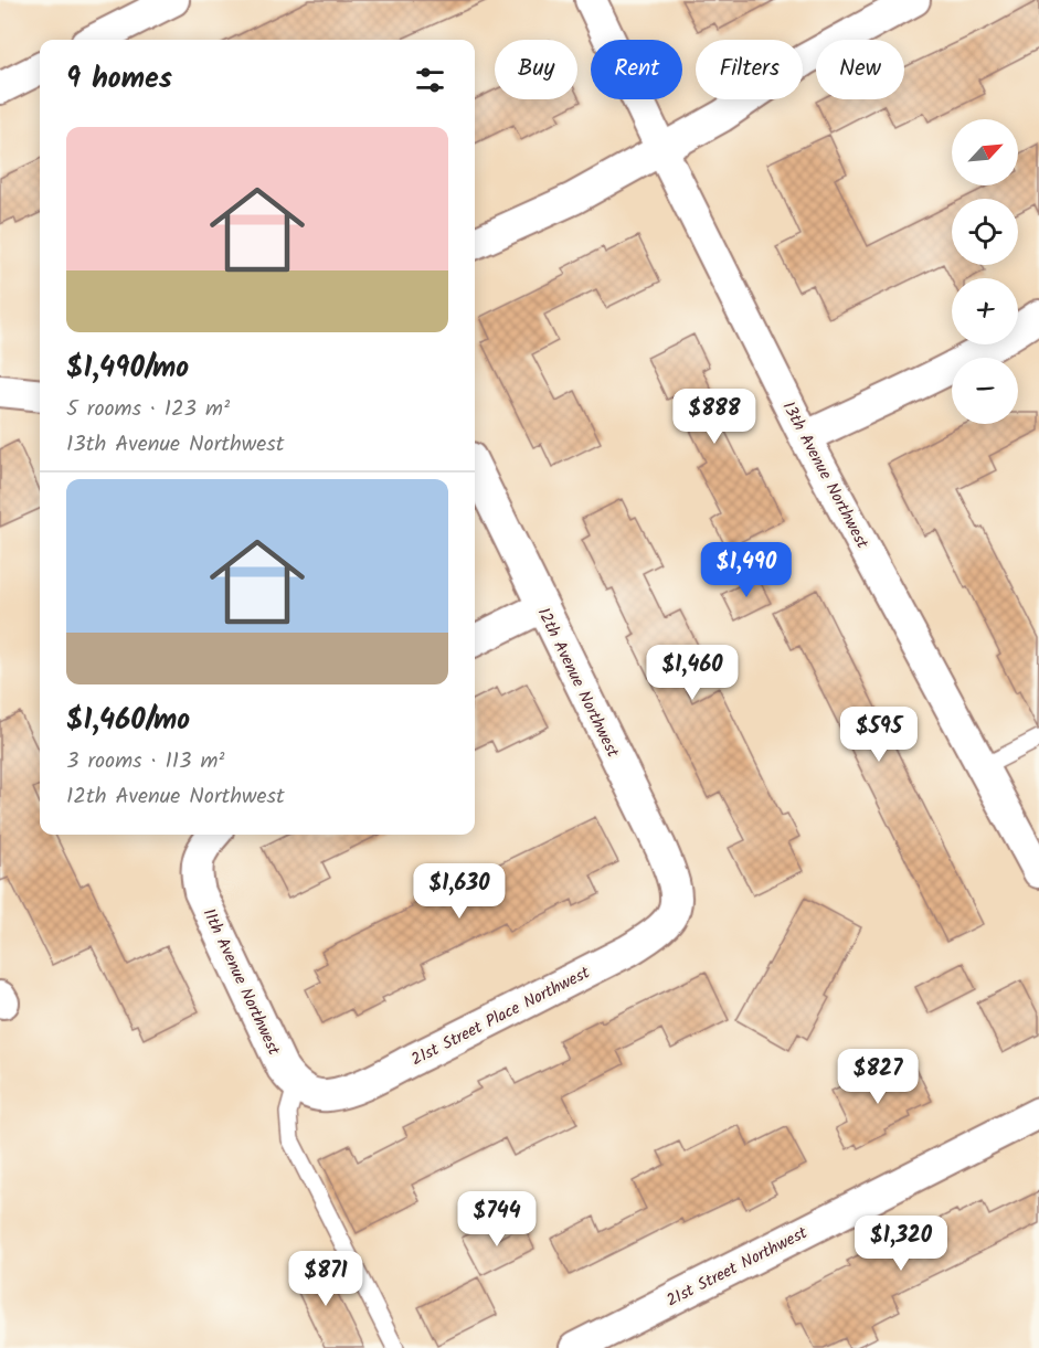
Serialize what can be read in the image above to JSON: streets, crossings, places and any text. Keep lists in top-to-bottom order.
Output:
{
  "streets": {
    "street": [
      "13th Avenue Northwest",
      "12th Avenue Northwest",
      "11th Avenue Northwest",
      "21st Street Place Northwest",
      "21st Street Northwest"
    ]
  },
  "crossings": [
    ["12th Avenue Northwest", "21st Street Place Northwest"],
    ["11th Avenue Northwest", "21st Street Place Northwest"]
  ],
  "north": "top right",
  "page": {
    "chip": [
      "Buy",
      "Rent",
      "Filters",
      "New"
    ],
    "heading": "9 homes",
    "map_buttons": ["+", "−"],
    "list": [
      {
        "name": "$1,490/mo",
        "note": "5 rooms · 123 m² · 13th Avenue Northwest"
      },
      {
        "name": "$1,460/mo",
        "note": "3 rooms · 113 m² · 12th Avenue Northwest"
      }
    ],
    "price": [
      "$888",
      "$1,490",
      "$1,460",
      "$595",
      "$1,630",
      "$827",
      "$744",
      "$1,320",
      "$871"
    ]
  }
}
